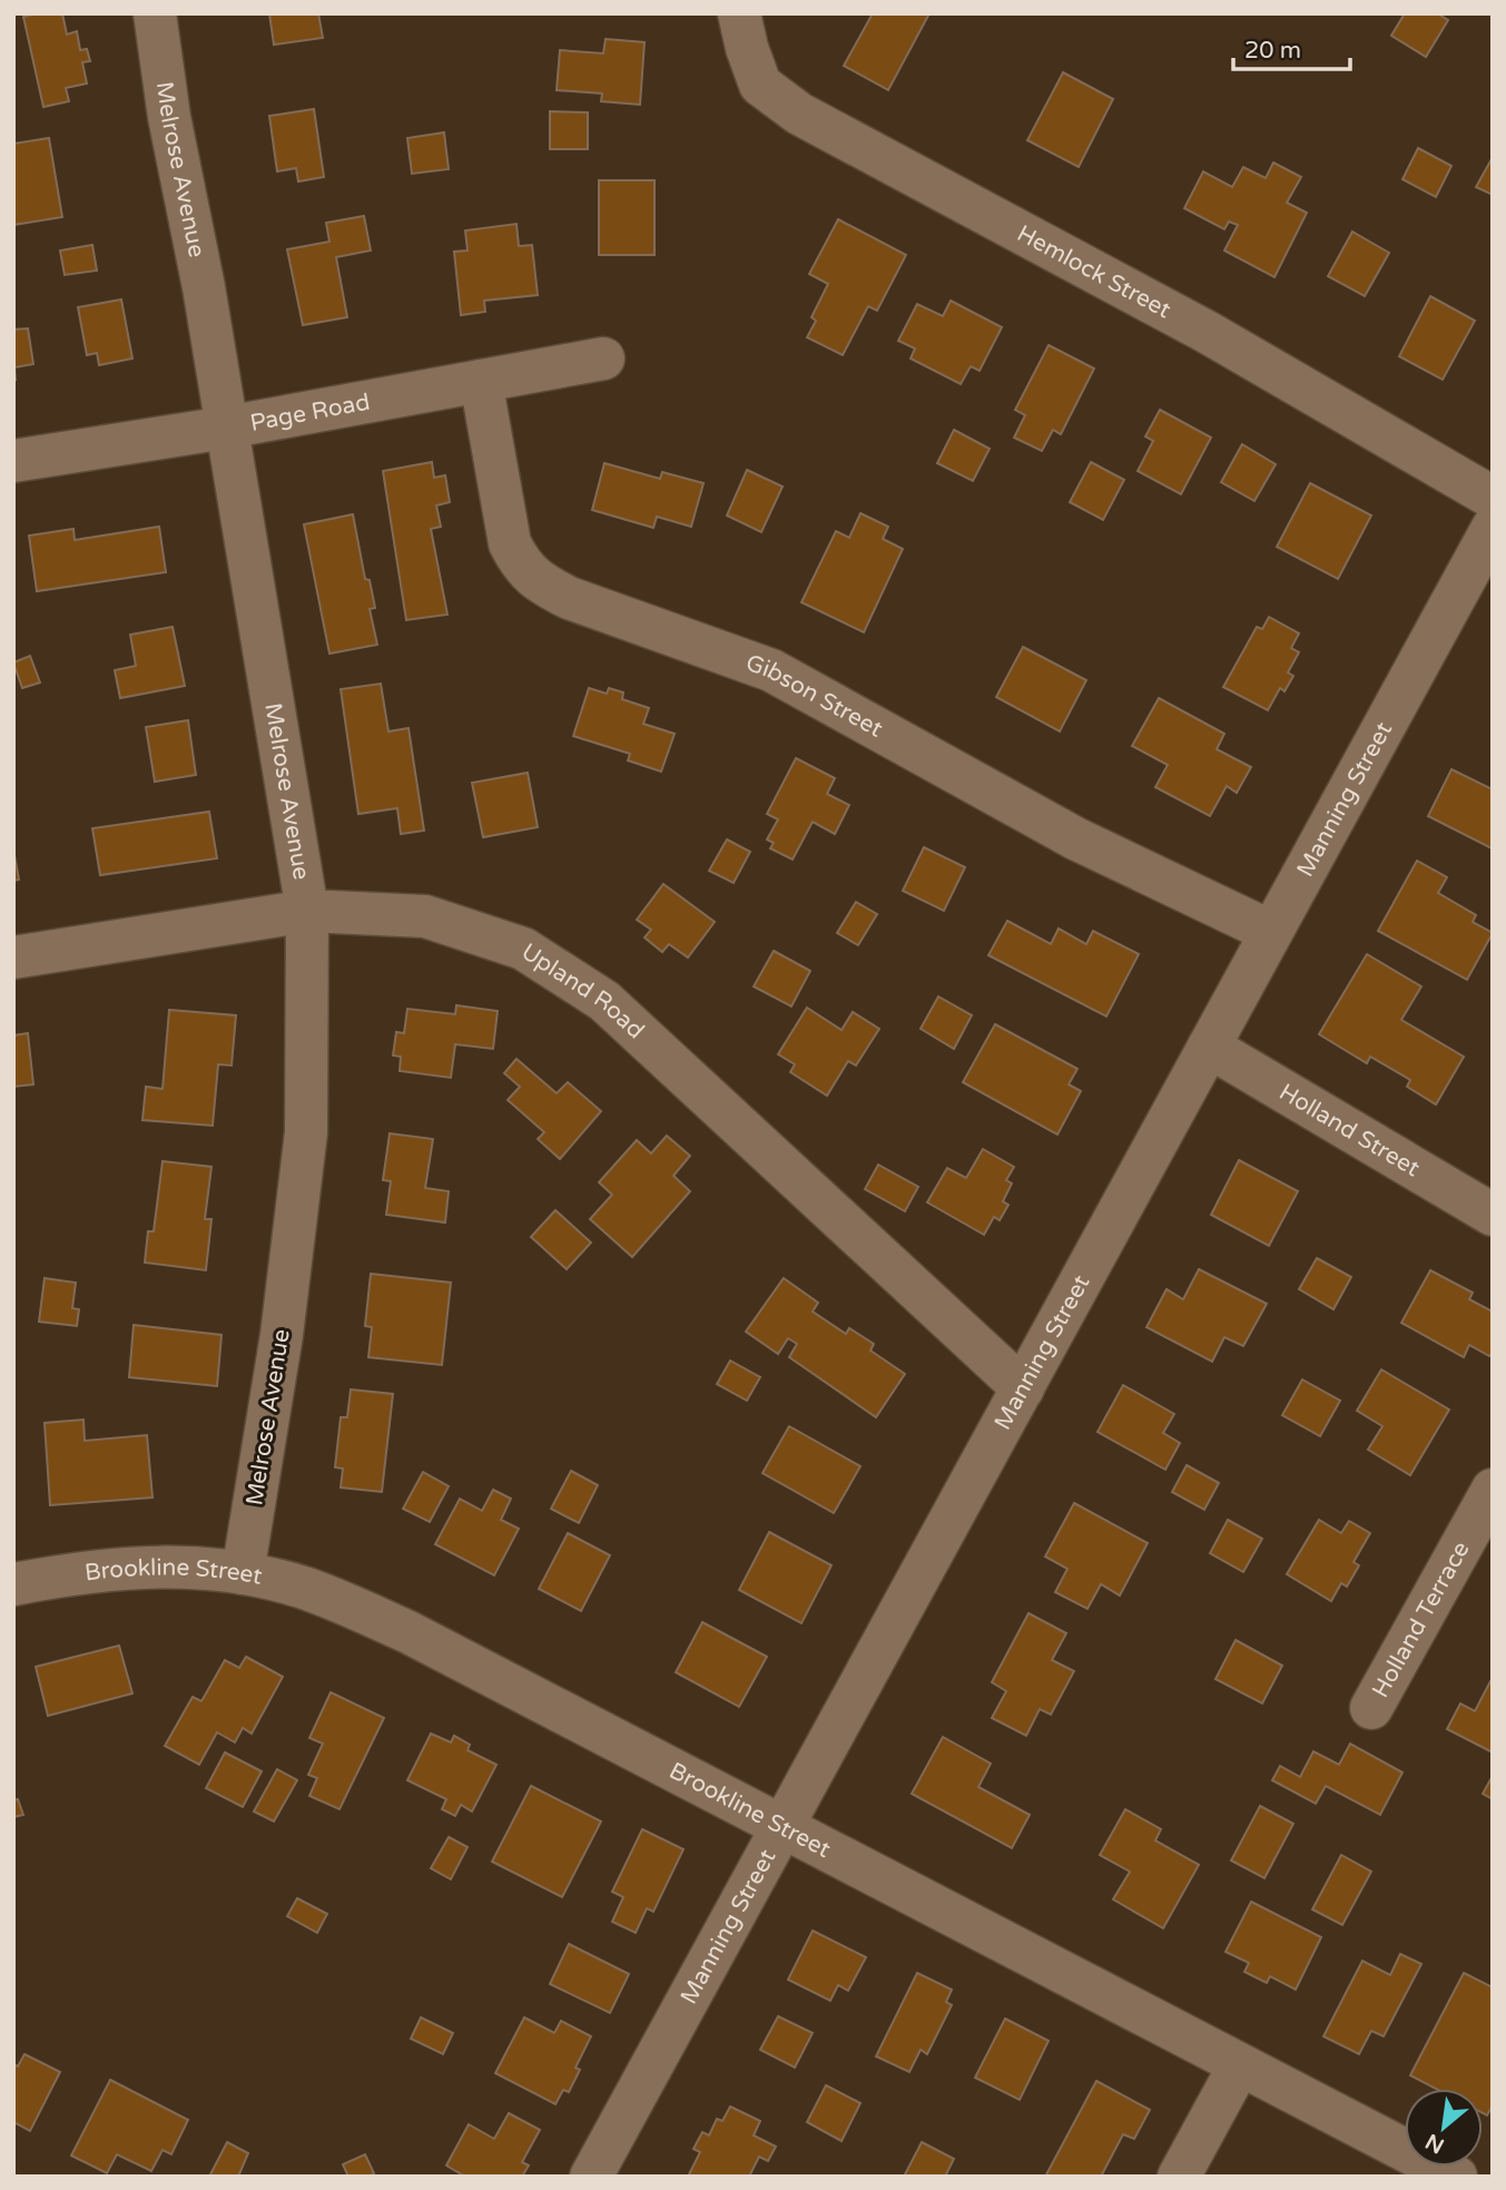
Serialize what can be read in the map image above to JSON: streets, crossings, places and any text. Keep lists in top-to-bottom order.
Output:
{
  "streets": {
    "street": [
      "Melrose Avenue",
      "Hemlock Street",
      "Page Road",
      "Gibson Street",
      "Manning Street",
      "Upland Road",
      "Holland Street",
      "Brookline Street",
      "Holland Terrace"
    ]
  },
  "crossings": [
    ["Melrose Avenue", "Page Road"],
    ["Melrose Avenue", "Upland Road"],
    ["Melrose Avenue", "Brookline Street"],
    ["Page Road", "Gibson Street"],
    ["Gibson Street", "Manning Street"],
    ["Manning Street", "Upland Road"],
    ["Manning Street", "Holland Street"],
    ["Manning Street", "Brookline Street"]
  ],
  "scale_bar": "20 m",
  "north": "bottom left"
}
